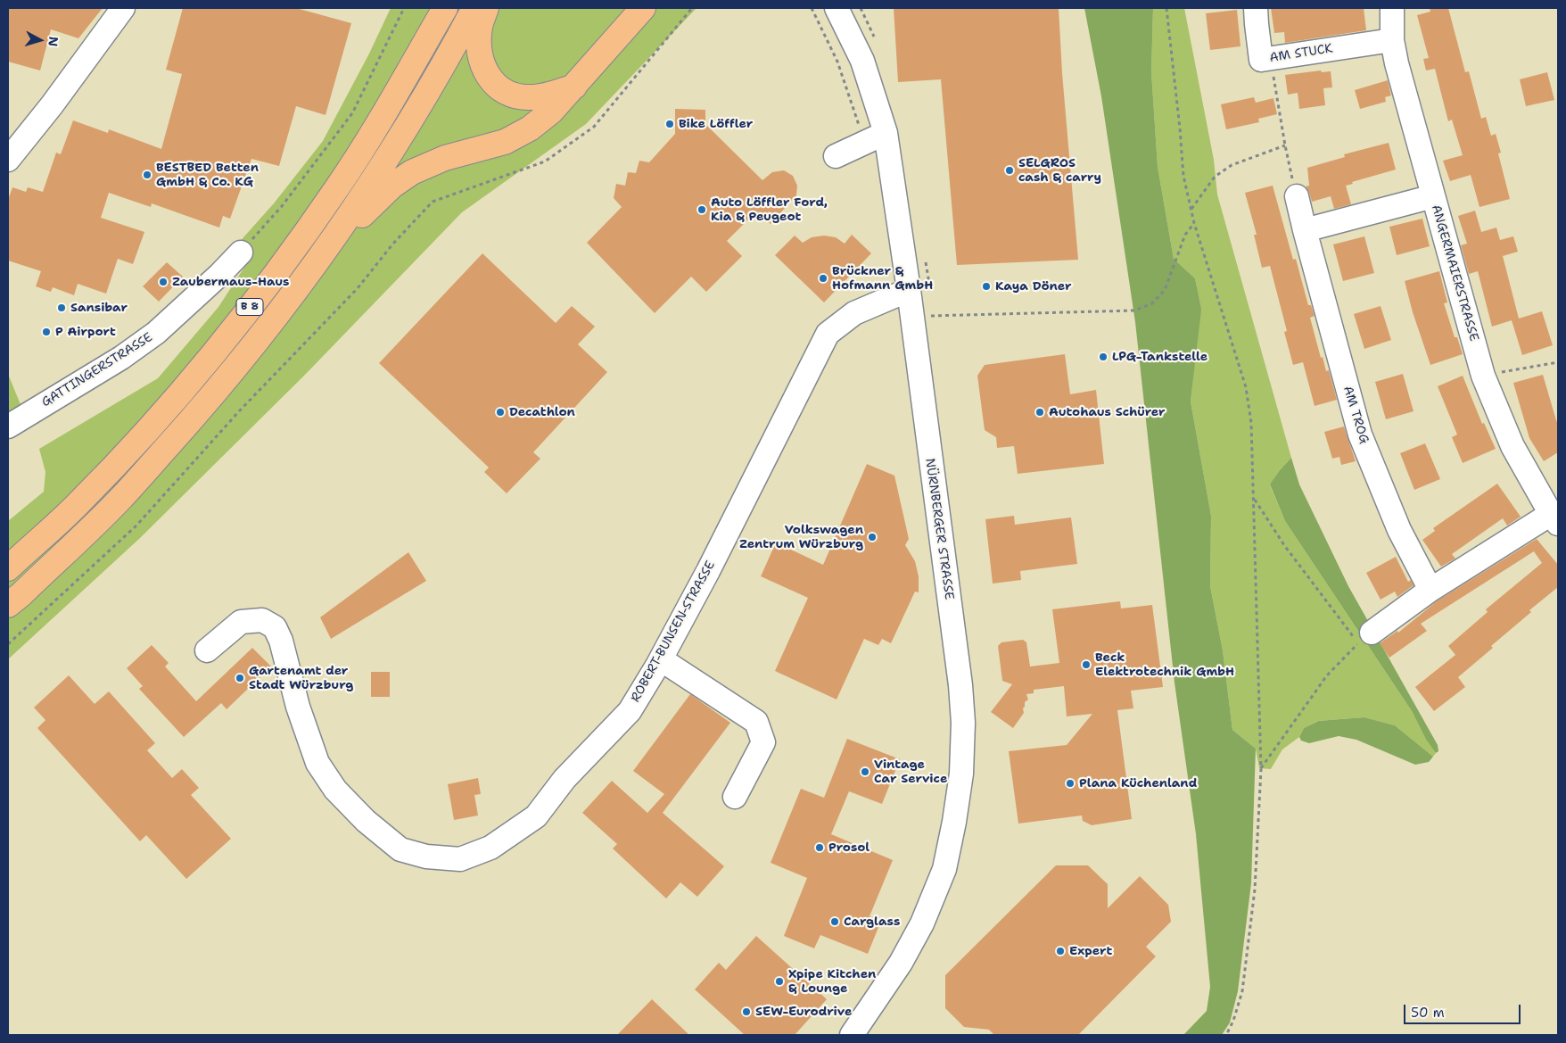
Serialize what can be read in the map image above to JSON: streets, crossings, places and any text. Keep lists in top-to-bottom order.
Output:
{
  "streets": {
    "highway": ["B 8"],
    "street": [
      "AM STUCK",
      "ANGERMAIERSTRASSE",
      "GATTINGERSTRASSE",
      "AM TROG",
      "NÜRNBERGER STRASSE",
      "ROBERT-BUNSEN-STRASSE"
    ]
  },
  "crossings": [
    ["AM STUCK", "ANGERMAIERSTRASSE"],
    ["NÜRNBERGER STRASSE", "ROBERT-BUNSEN-STRASSE"]
  ],
  "places": [
    "Bike Löffler",
    "SELGROS cash & carry",
    "BESTBED Betten GmbH & Co. KG",
    "Auto Löffler Ford, Kia & Peugeot",
    "Brückner & Hofmann GmbH",
    "Zaubermaus-Haus",
    "Kaya Döner",
    "Sansibar",
    "P Airport",
    "LPG-Tankstelle",
    "Decathlon",
    "Autohaus Schürer",
    "Volkswagen Zentrum Würzburg",
    "Beck Elektrotechnik GmbH",
    "Gartenamt der Stadt Würzburg",
    "Vintage Car Service",
    "Plana Küchenland",
    "Prosol",
    "Carglass",
    "Expert",
    "Xpipe Kitchen & Lounge",
    "SEW-Eurodrive"
  ],
  "scale_bar": "50 m",
  "north": "right"
}
